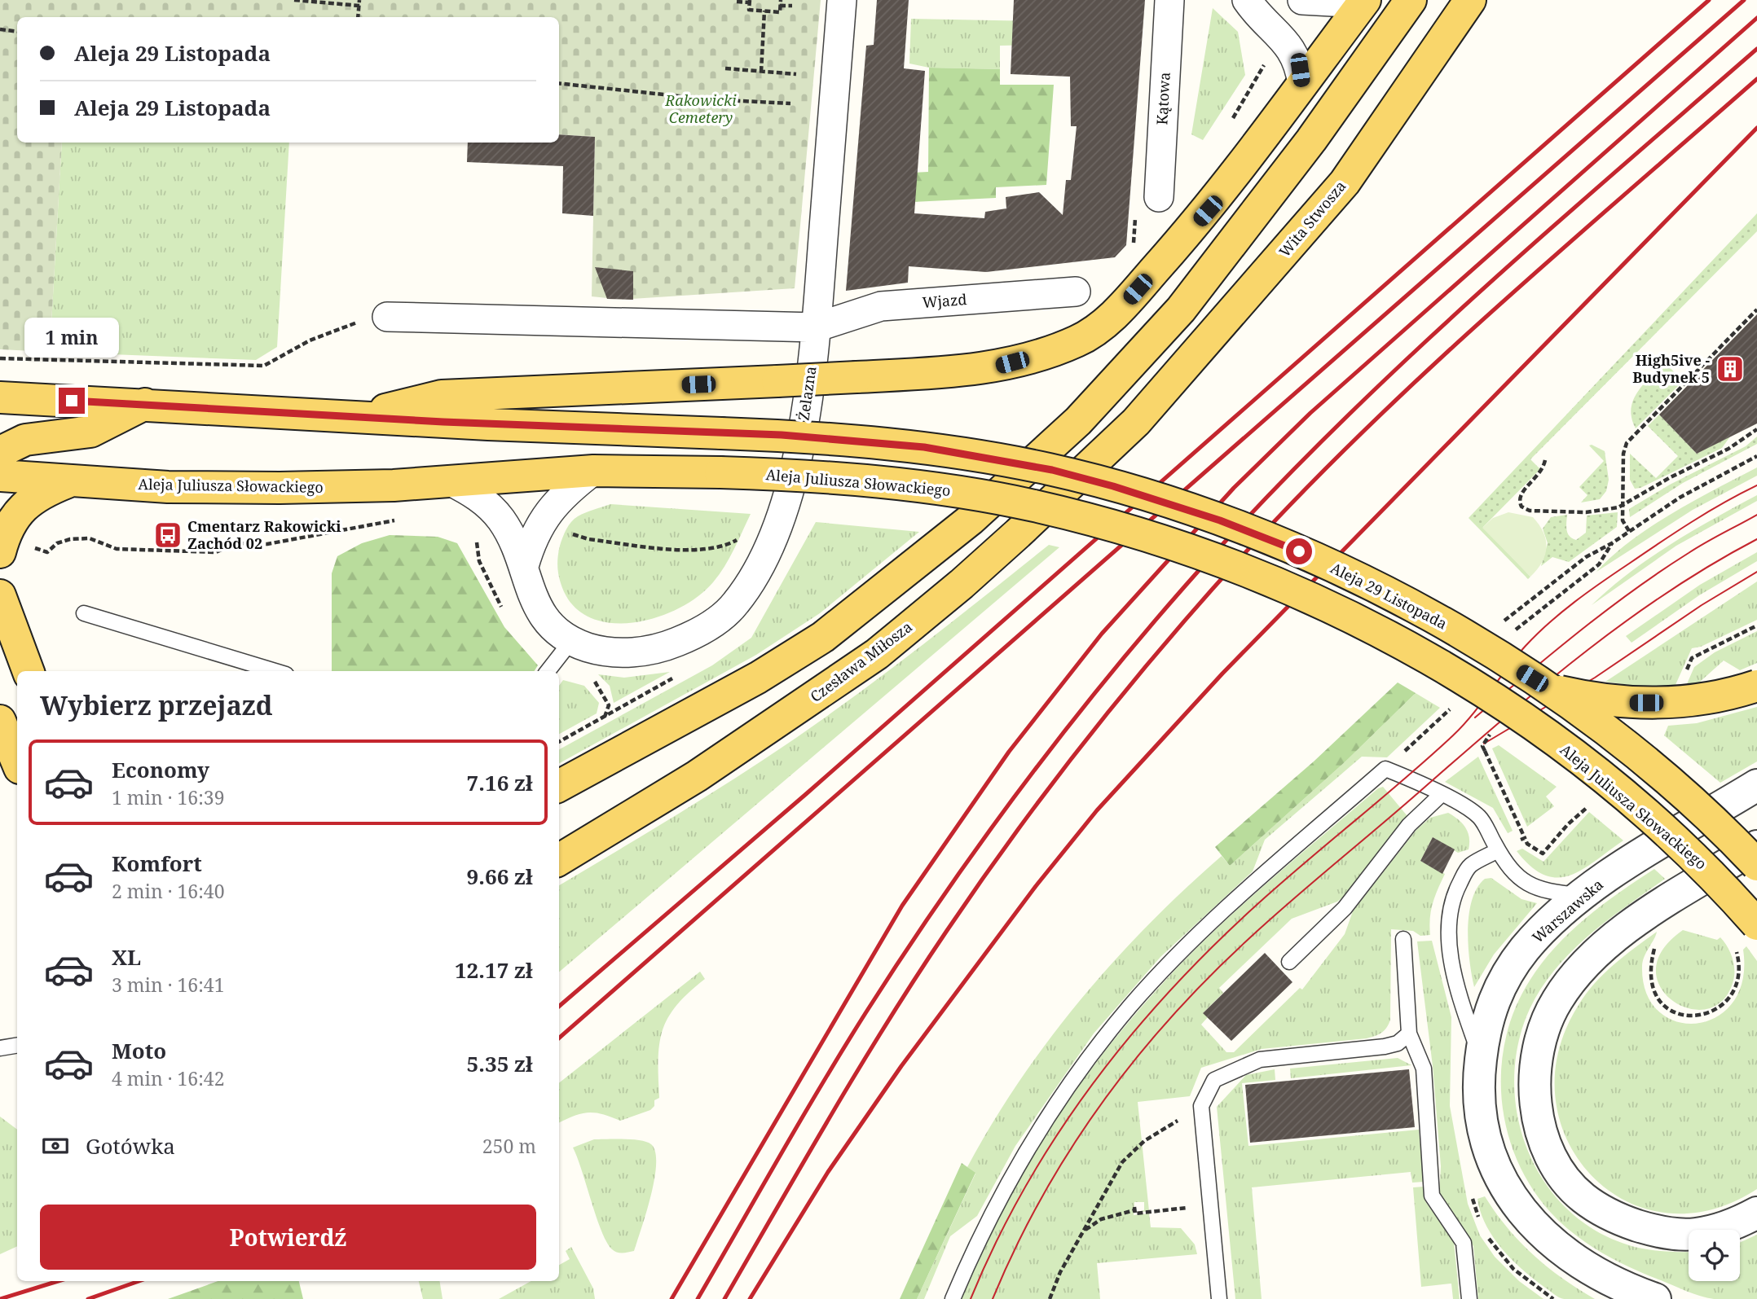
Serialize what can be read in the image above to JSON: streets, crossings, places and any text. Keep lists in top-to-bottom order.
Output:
{
  "streets": {
    "main road": [
      "Wita Stwosza",
      "Aleja Juliusza Słowackiego",
      "Aleja 29 Listopada",
      "Czesława Miłosza"
    ],
    "street": [
      "Kątowa",
      "Wjazd",
      "Żelazna",
      "Warszawska"
    ]
  },
  "crossings": [
    ["Wita Stwosza", "Czesława Miłosza"],
    ["Wjazd", "Żelazna"],
    ["Żelazna", "Aleja Juliusza Słowackiego"]
  ],
  "parks": ["Rakowicki Cemetery"],
  "places": {
    "building": ["High5ive - Budynek 5"],
    "bus stop": ["Cmentarz Rakowicki Zachód 02"]
  },
  "page": {
    "banner": ["Aleja 29 Listopada", "Aleja 29 Listopada"],
    "bubble": "1 min",
    "heading": "Wybierz przejazd",
    "list": [
      {
        "name": "Economy",
        "note": "1 min · 16:39",
        "value": "7.16 zł"
      },
      {
        "name": "Komfort",
        "note": "2 min · 16:40",
        "value": "9.66 zł"
      },
      {
        "name": "XL",
        "note": "3 min · 16:41",
        "value": "12.17 zł"
      },
      {
        "name": "Moto",
        "note": "4 min · 16:42",
        "value": "5.35 zł"
      }
    ],
    "pay": ["Gotówka", "250 m"],
    "buttons": "Potwierdź"
  }
}
